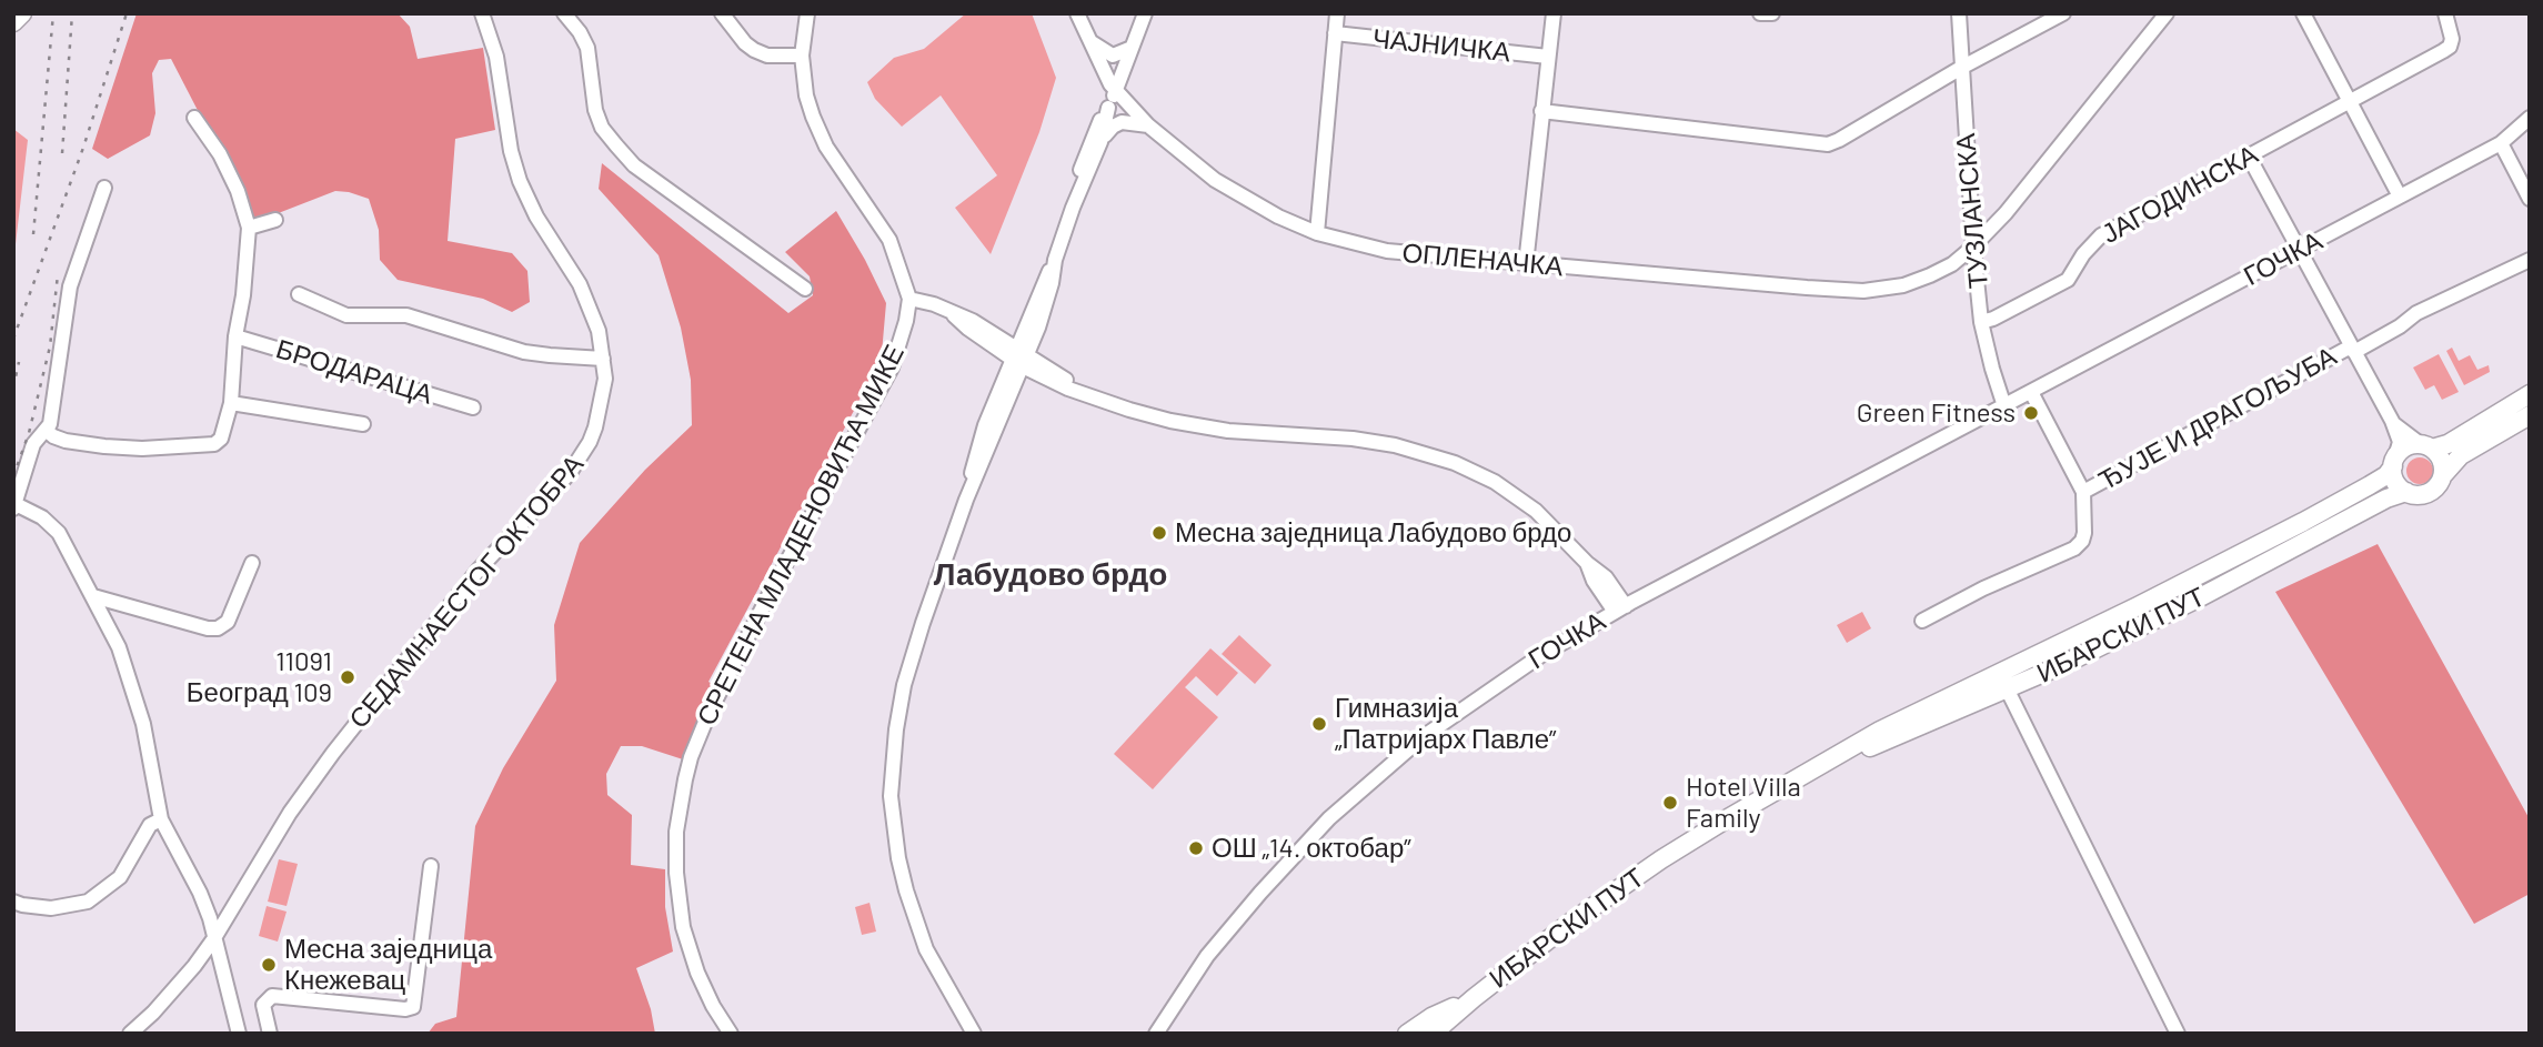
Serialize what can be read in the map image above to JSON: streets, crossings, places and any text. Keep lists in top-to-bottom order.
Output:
{
  "streets": {
    "main road": ["ИБАРСКИ ПУТ"],
    "street": [
      "ЧАЈНИЧКА",
      "ЈАГОДИНСКА",
      "ТУЗЛАНСКА",
      "ГОЧКА",
      "ОПЛЕНАЧКА",
      "БРОДАРАЦА",
      "ЂУЈЕ И ДРАГОЉУБА",
      "СРЕТЕНА МЛАДЕНОВИЋА МИКЕ",
      "СЕДАМНАЕСТОГ ОКТОБРА"
    ]
  },
  "crossings": [
    ["ЧАЈНИЧКА", "ОПЛЕНАЧКА"],
    ["ЈАГОДИНСКА", "ТУЗЛАНСКА"],
    ["ЈАГОДИНСКА", "ЂУЈЕ И ДРАГОЉУБА"],
    ["ТУЗЛАНСКА", "ГОЧКА"],
    ["ТУЗЛАНСКА", "ОПЛЕНАЧКА"],
    ["ГОЧКА", "ЂУЈЕ И ДРАГОЉУБА"],
    ["ЂУЈЕ И ДРАГОЉУБА", "ИБАРСКИ ПУТ"]
  ],
  "districts": ["Лабудово брдо"],
  "places": [
    "Green Fitness",
    "Месна заједница Лабудово брдо",
    "11091 Београд 109",
    "Гимназија „Патријарх Павле”",
    "Hotel Villa Family",
    "ОШ „14. октобар”",
    "Месна заједница Кнежевац"
  ]
}
